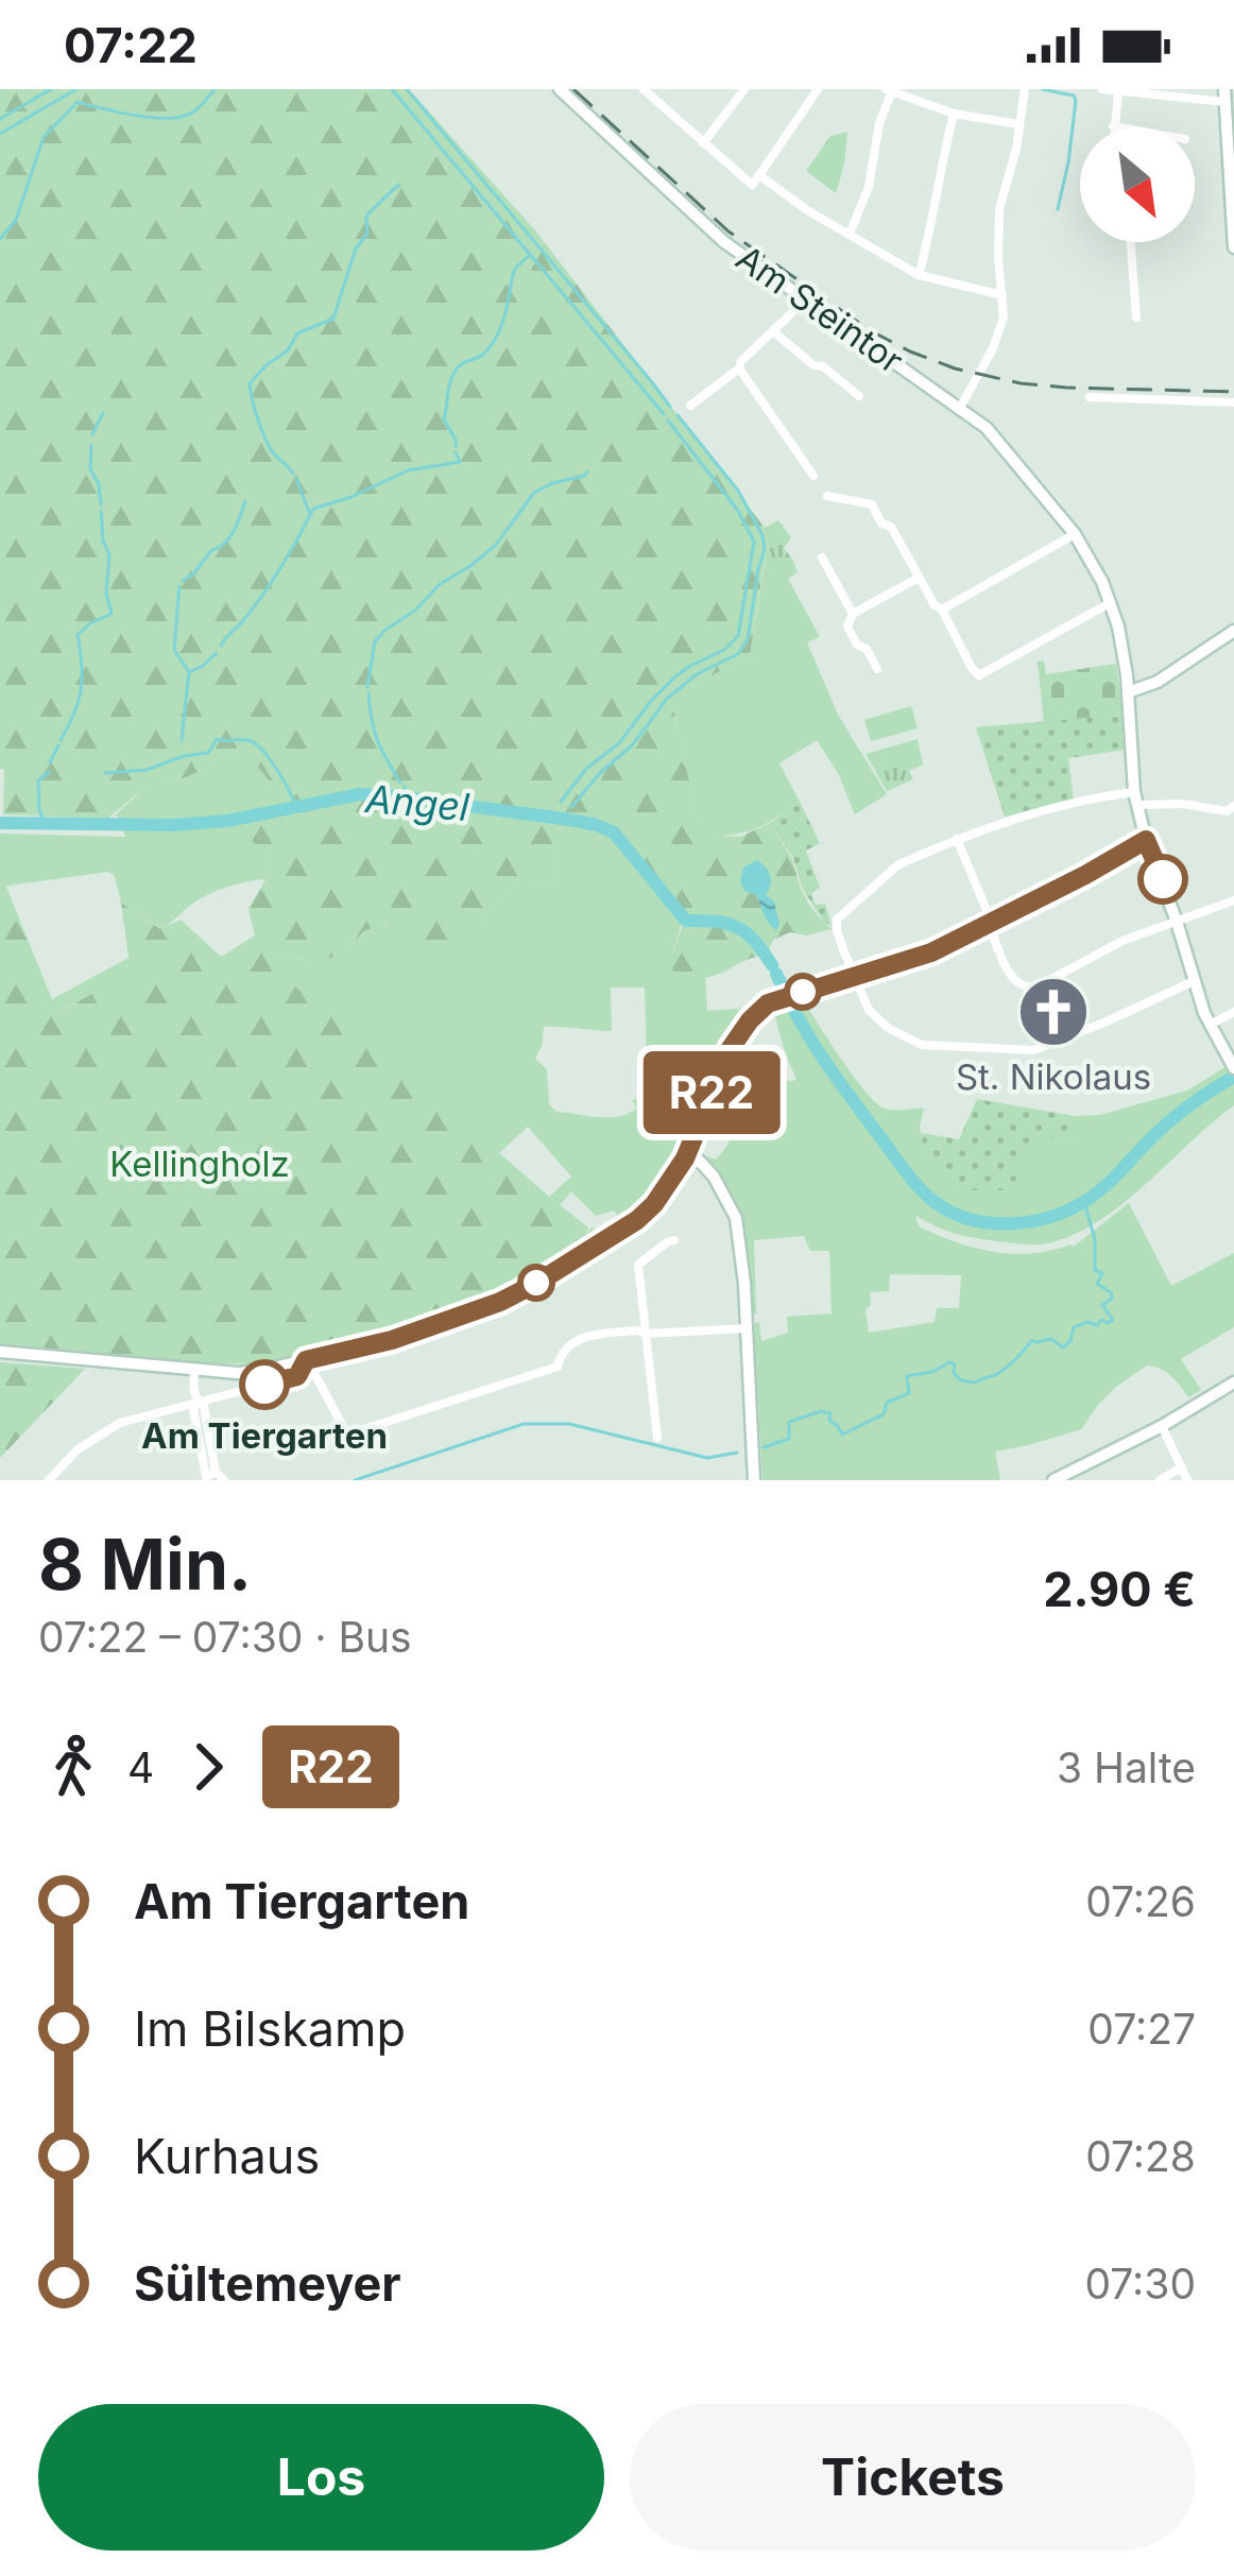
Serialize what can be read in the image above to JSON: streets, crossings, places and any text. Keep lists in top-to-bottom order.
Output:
{
  "streets": {
    "street": ["Am Steintor"]
  },
  "water": ["Angel"],
  "parks": ["Kellingholz"],
  "places": {
    "church": ["St. Nikolaus"],
    "other": ["Am Tiergarten"]
  },
  "lines": ["bus line R22"],
  "north": "bottom right",
  "page": {
    "status": "07:22",
    "on_map": "R22",
    "heading": ["8 Min.", "07:22 – 07:30 · Bus", "2.90 €"],
    "legs": ["4", "R22", "3 Halte"],
    "list": [
      {
        "name": "Am Tiergarten",
        "value": "07:26"
      },
      {
        "name": "Im Bilskamp",
        "value": "07:27"
      },
      {
        "name": "Kurhaus",
        "value": "07:28"
      },
      {
        "name": "Sültemeyer",
        "value": "07:30"
      }
    ],
    "buttons": ["Los", "Tickets"]
  }
}
